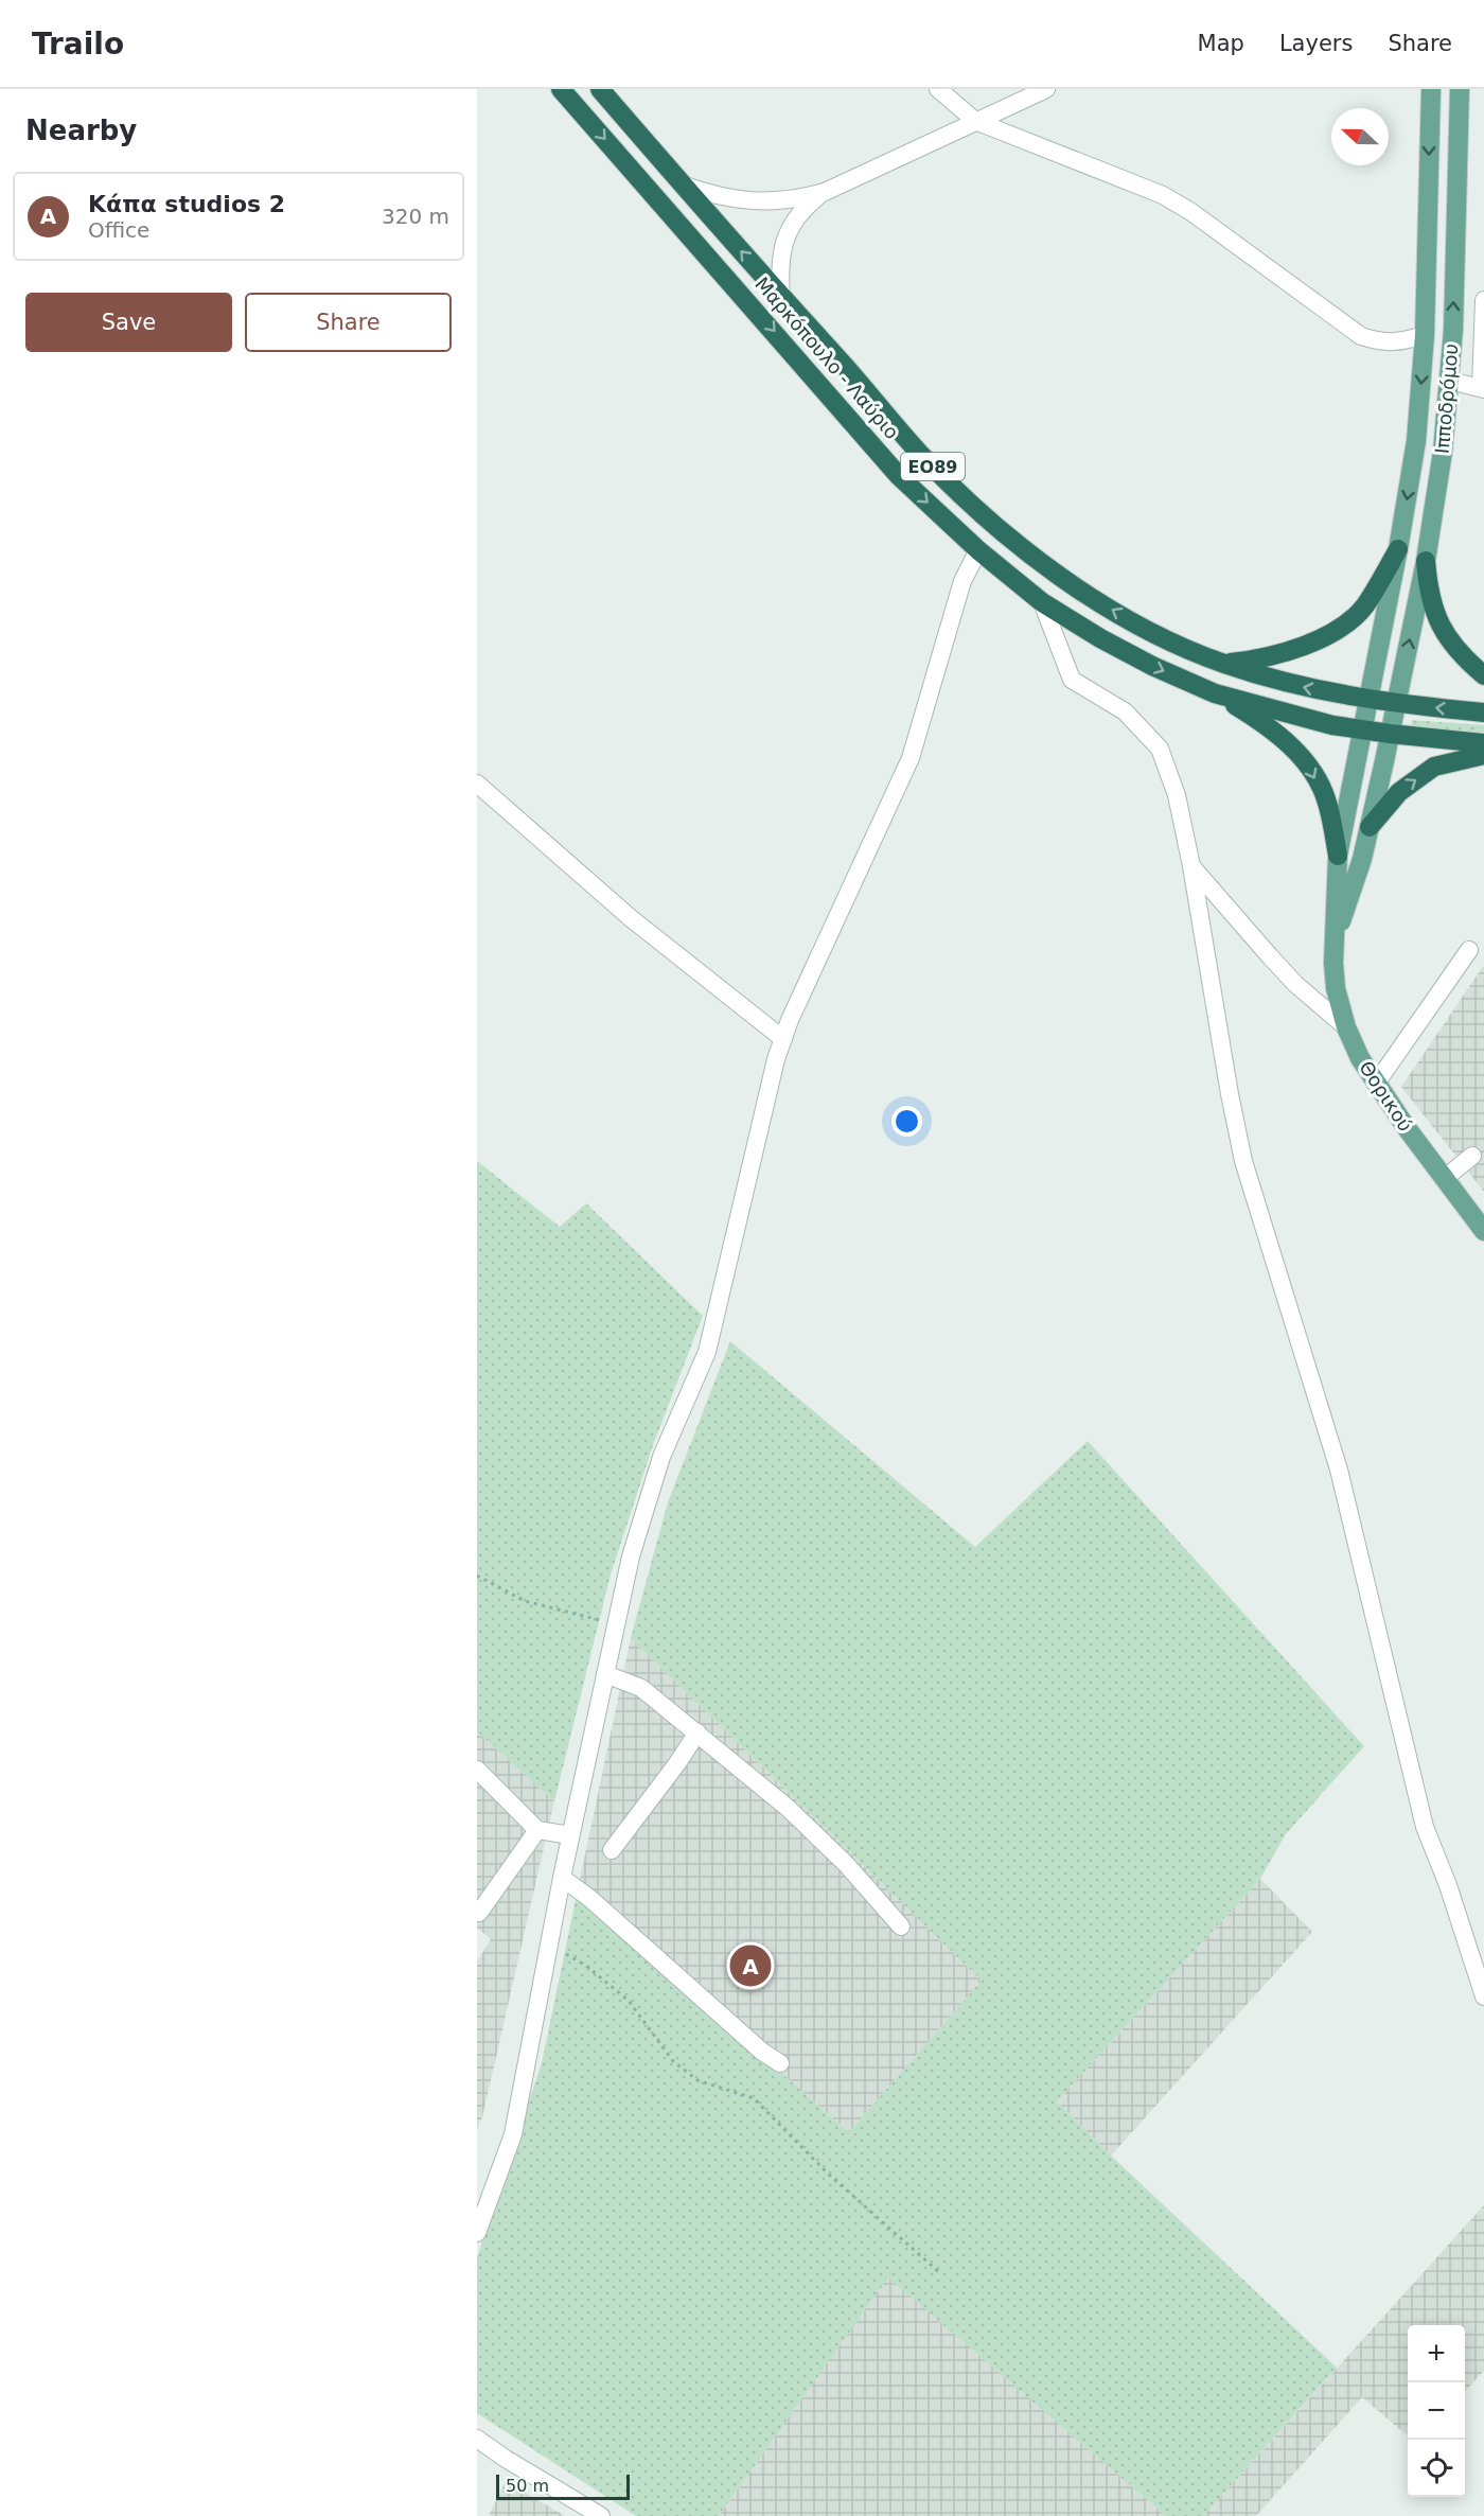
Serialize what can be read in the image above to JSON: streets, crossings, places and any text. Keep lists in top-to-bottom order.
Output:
{
  "streets": {
    "highway": ["Μαρκόπουλο - Λαύριο", "ΕΟ89"],
    "main road": ["Ιπποδρόμου", "Θορικού"]
  },
  "crossings": [
    ["Μαρκόπουλο - Λαύριο", "Ιπποδρόμου"],
    ["Μαρκόπουλο - Λαύριο", "Θορικού"],
    ["Ιπποδρόμου", "Θορικού"]
  ],
  "scale_bar": "50 m",
  "north": "left",
  "page": {
    "header": "Trailo",
    "nav": ["Map", "Layers", "Share"],
    "heading": "Nearby",
    "list": [
      {
        "mark": "A",
        "name": "Κάπα studios 2",
        "note": "Office",
        "value": "320 m"
      }
    ],
    "buttons": ["Save", "Share"],
    "pins": "A",
    "map_buttons": ["+", "−"],
    "scale": "50 m"
  }
}
